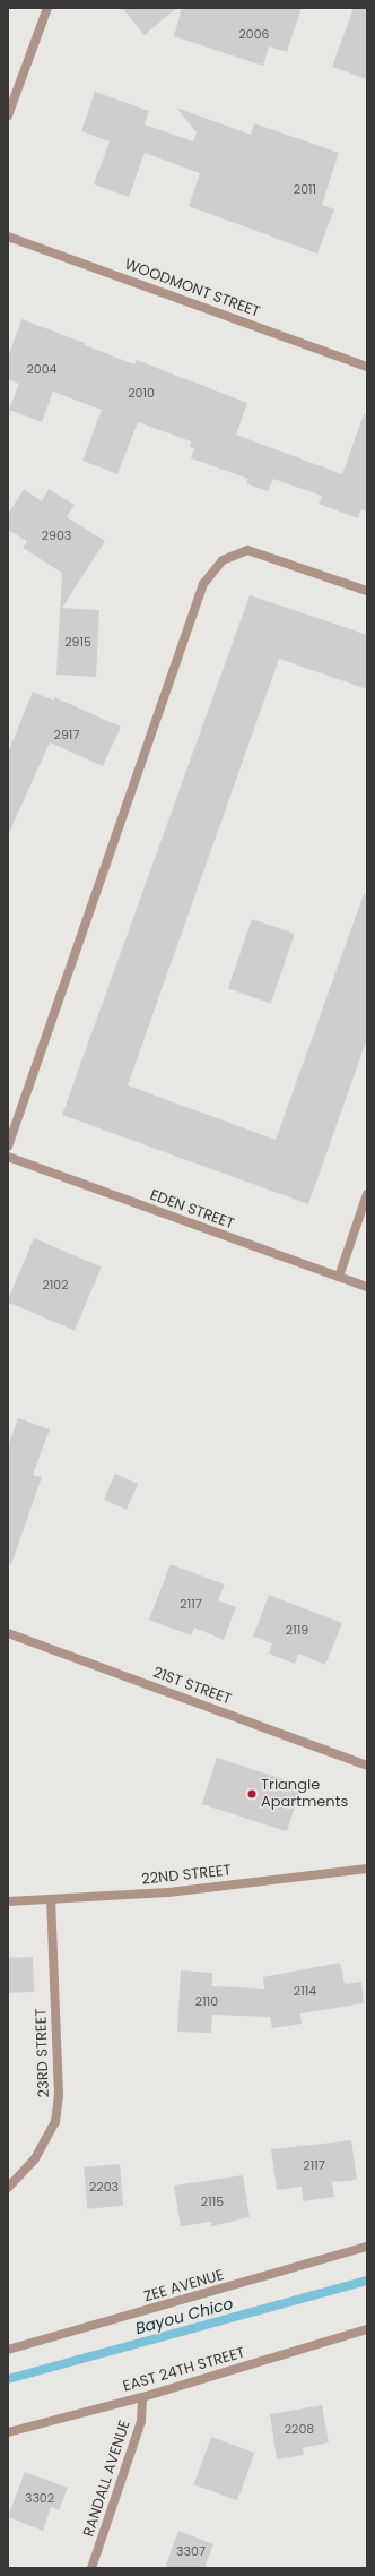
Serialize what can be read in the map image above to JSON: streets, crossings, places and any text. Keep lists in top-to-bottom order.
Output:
{
  "streets": {
    "street": [
      "WOODMONT STREET",
      "EDEN STREET",
      "21ST STREET",
      "22ND STREET",
      "23RD STREET",
      "ZEE AVENUE",
      "EAST 24TH STREET",
      "RANDALL AVENUE"
    ]
  },
  "crossings": [
    ["22ND STREET", "23RD STREET"],
    ["EAST 24TH STREET", "RANDALL AVENUE"]
  ],
  "water": ["Bayou Chico"],
  "places": ["Triangle Apartments"],
  "house_numbers": [
    "2006",
    "2011",
    "2004",
    "2010",
    "2903",
    "2915",
    "2917",
    "2102",
    "2117",
    "2119",
    "2114",
    "2110",
    "2117",
    "2203",
    "2115",
    "2208",
    "3302",
    "3307"
  ]
}
